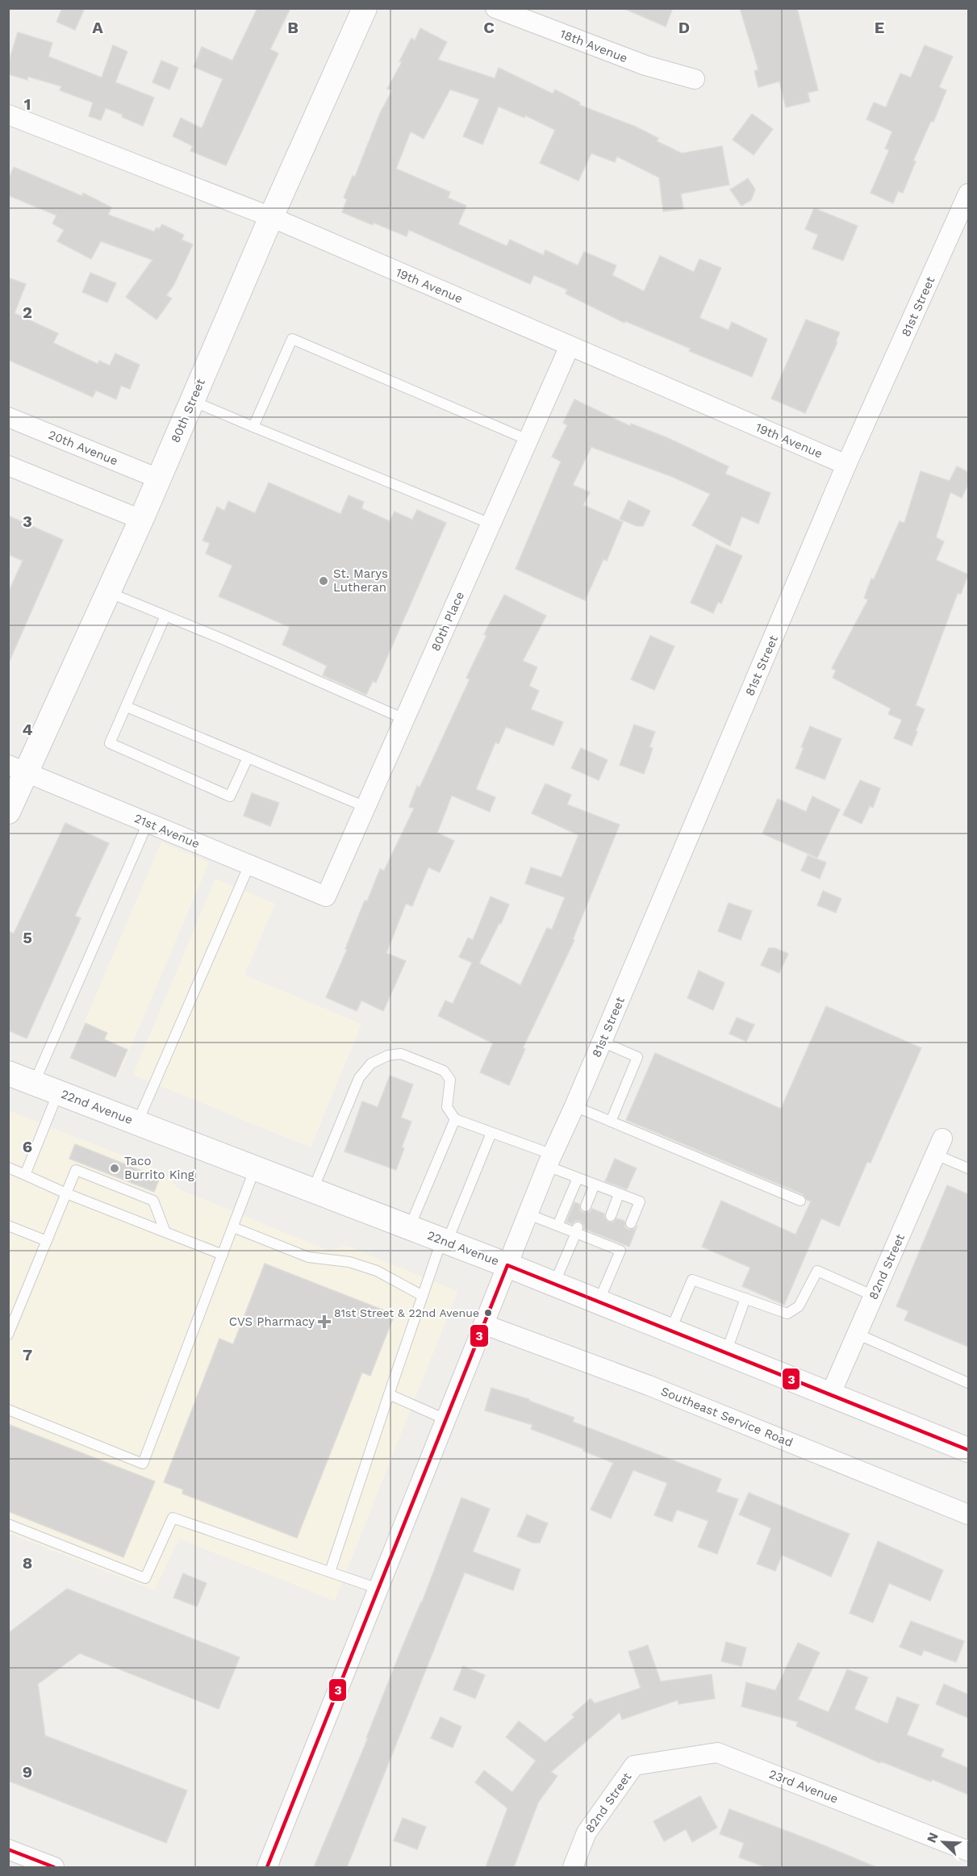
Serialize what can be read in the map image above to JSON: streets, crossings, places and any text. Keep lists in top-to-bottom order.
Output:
{
  "streets": {
    "street": [
      "18th Avenue",
      "19th Avenue",
      "81st Street",
      "80th Street",
      "20th Avenue",
      "80th Place",
      "21st Avenue",
      "22nd Avenue",
      "82nd Street",
      "Southeast Service Road",
      "23rd Avenue"
    ]
  },
  "crossings": [
    ["19th Avenue", "81st Street"],
    ["19th Avenue", "80th Street"],
    ["19th Avenue", "80th Place"],
    ["81st Street", "22nd Avenue"],
    ["81st Street", "Southeast Service Road"],
    ["80th Street", "20th Avenue"],
    ["80th Street", "21st Avenue"],
    ["80th Place", "21st Avenue"],
    ["22nd Avenue", "82nd Street"],
    ["82nd Street", "23rd Avenue"]
  ],
  "places": {
    "other": ["St. Marys Lutheran", "Taco Burrito King", "81st Street & 22nd Avenue"],
    "health": ["CVS Pharmacy"]
  },
  "lines": ["transit line 3"],
  "north": "top left",
  "grid": {
    "columns": [
      "A",
      "B",
      "C",
      "D",
      "E"
    ],
    "rows": [
      "1",
      "2",
      "3",
      "4",
      "5",
      "6",
      "7",
      "8",
      "9"
    ]
  }
}
